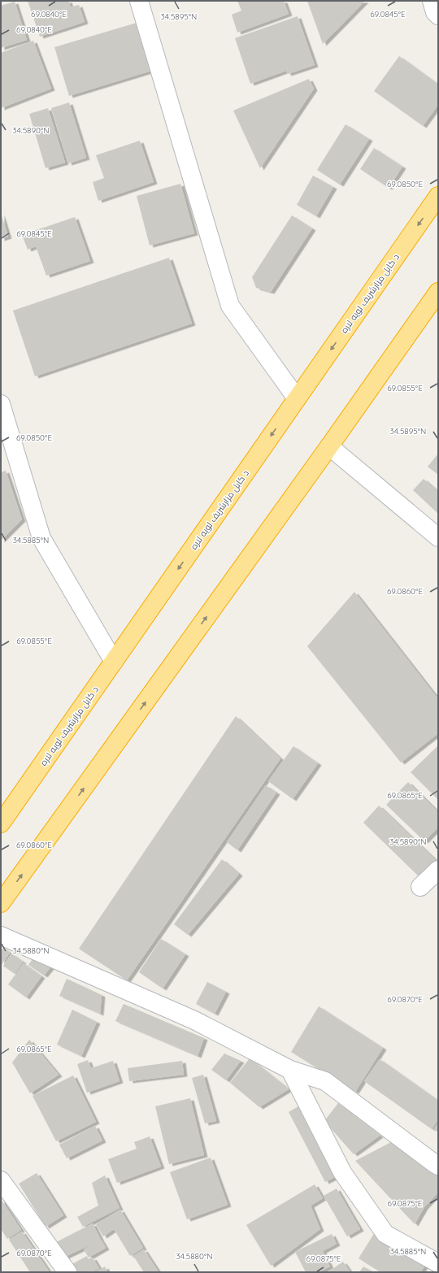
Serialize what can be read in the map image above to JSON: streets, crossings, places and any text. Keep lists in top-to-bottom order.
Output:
{
  "streets": {
    "highway": ["د کابل مزارشریف لویه لاره"]
  },
  "coordinates": [
    "69.0840°E",
    "69.0845°E",
    "34.5895°N",
    "34.5890°N",
    "69.0850°E",
    "69.0855°E",
    "34.5885°N",
    "69.0860°E",
    "69.0865°E",
    "34.5880°N",
    "69.0870°E",
    "69.0875°E"
  ]
}
